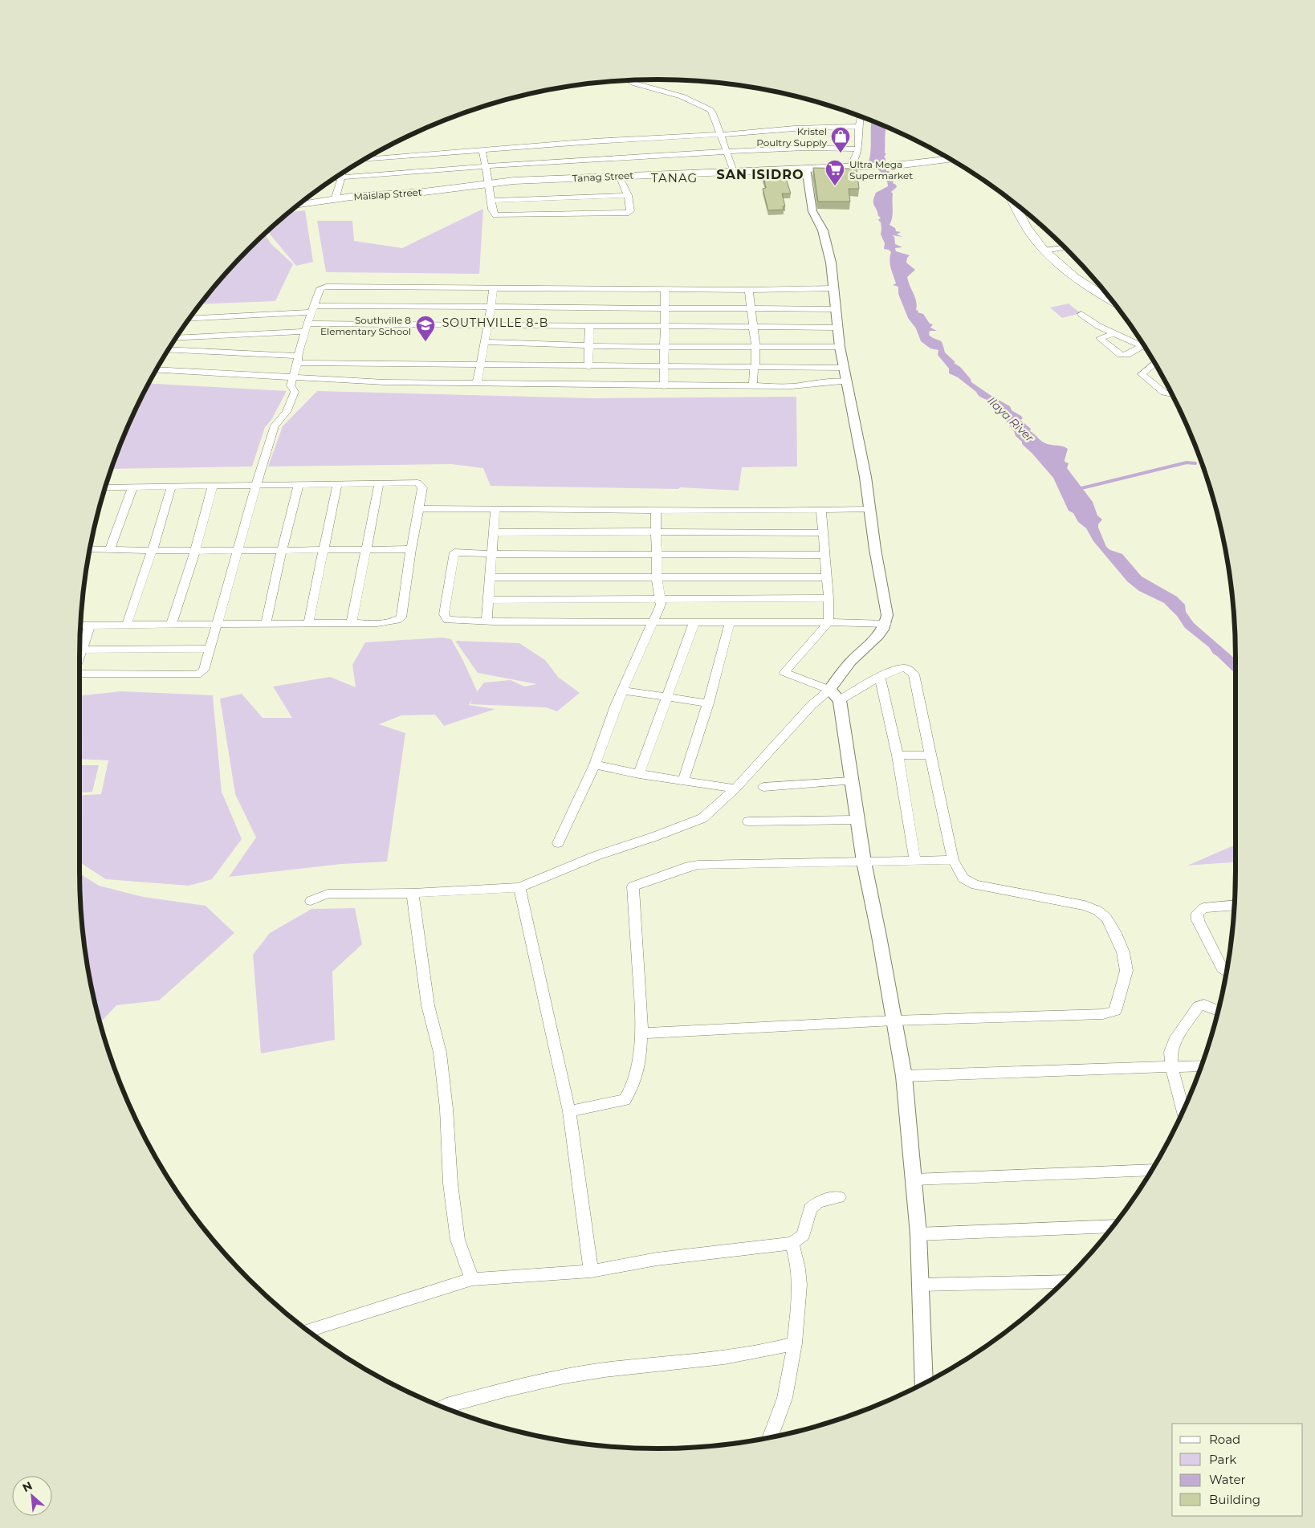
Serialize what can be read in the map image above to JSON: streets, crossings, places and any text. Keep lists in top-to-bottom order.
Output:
{
  "streets": {
    "main road": ["Tanag Street", "Maislap Street"]
  },
  "crossings": [
    ["Tanag Street", "Maislap Street"]
  ],
  "districts": ["SAN ISIDRO", "TANAG", "SOUTHVILLE 8-B"],
  "water": ["Ilaya River"],
  "places": {
    "shop": ["Kristel Poultry Supply"],
    "supermarket": ["Ultra Mega Supermarket"],
    "school or university": ["Southville 8 Elementary School"]
  },
  "legend": [
    "Road",
    "Park",
    "Water",
    "Building"
  ],
  "north": "top left"
}
